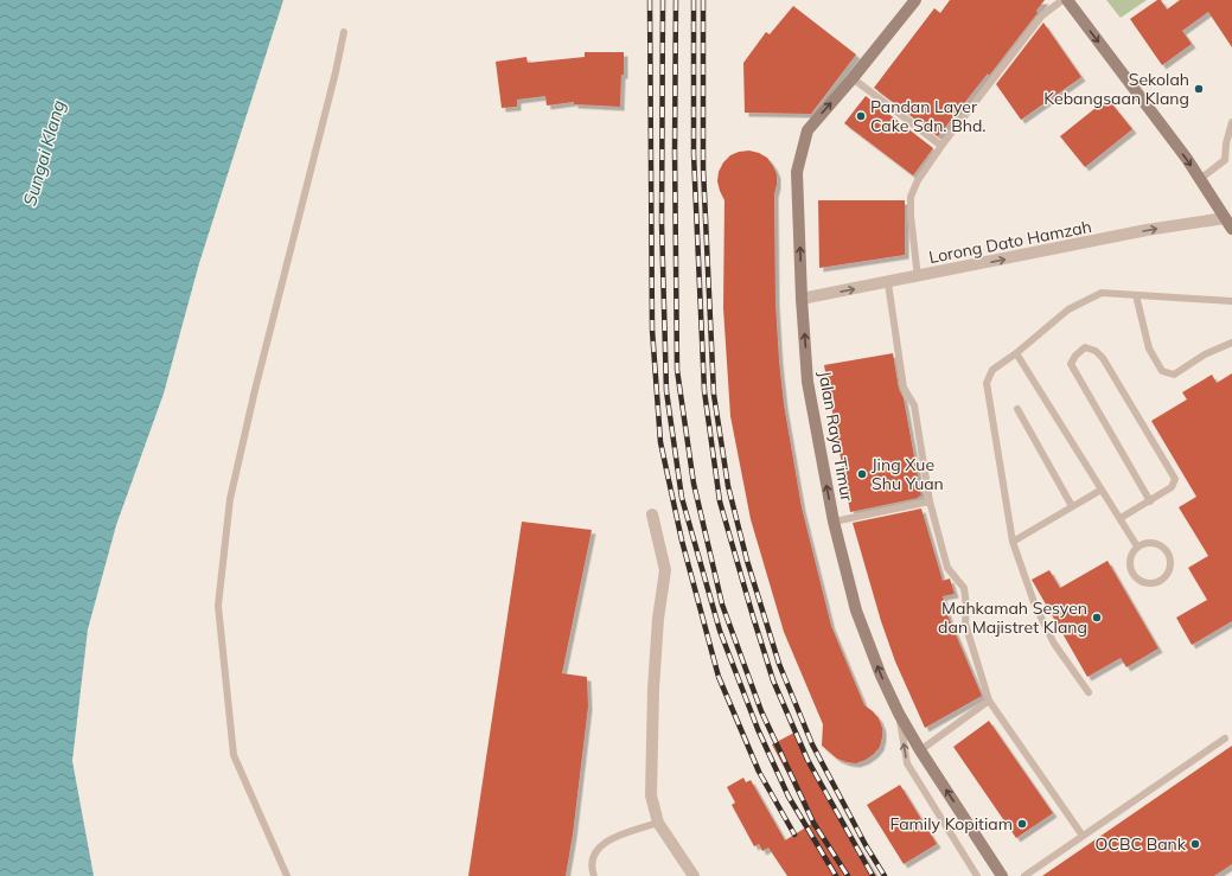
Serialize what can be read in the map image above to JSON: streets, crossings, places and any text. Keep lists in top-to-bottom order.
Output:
{
  "streets": {
    "main road": ["Jalan Raya Timur"],
    "street": ["Lorong Dato Hamzah"]
  },
  "crossings": [
    ["Lorong Dato Hamzah", "Jalan Raya Timur"]
  ],
  "one_way": ["Lorong Dato Hamzah", "Jalan Raya Timur"],
  "water": ["Sungai Klang"],
  "places": [
    "Sekolah Kebangsaan Klang",
    "Pandan Layer Cake Sdn. Bhd.",
    "Jing Xue Shu Yuan",
    "Mahkamah Sesyen dan Majistret Klang",
    "Family Kopitiam",
    "OCBC Bank"
  ]
}
